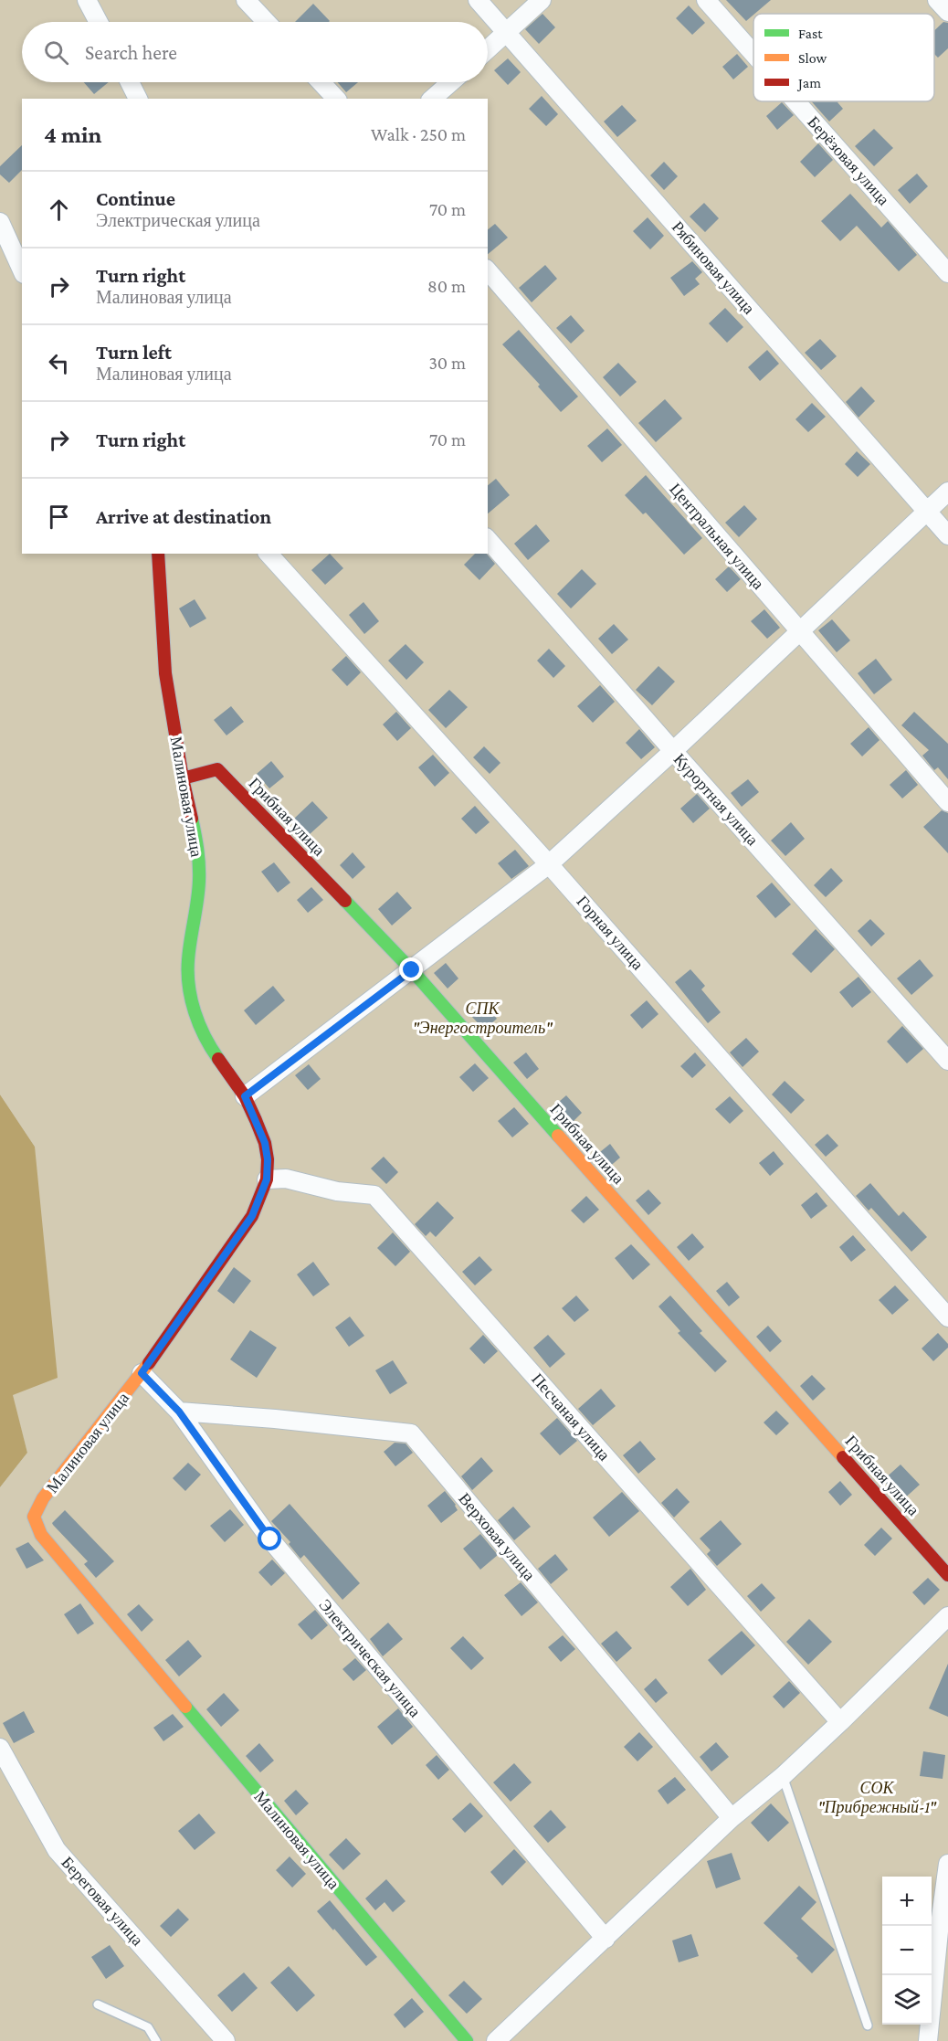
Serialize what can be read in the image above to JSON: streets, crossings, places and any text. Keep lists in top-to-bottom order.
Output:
{
  "streets": {
    "street": [
      "Берёзовая улица",
      "Рябиновая улица",
      "Центральная улица",
      "Малиновая улица",
      "Курортная улица",
      "Грибная улица",
      "Горная улица",
      "Песчаная улица",
      "Верховая улица",
      "Электрическая улица",
      "Береговая улица"
    ]
  },
  "crossings": [
    ["Малиновая улица", "Грибная улица"],
    ["Малиновая улица", "Песчаная улица"],
    ["Малиновая улица", "Электрическая улица"],
    ["Верховая улица", "Электрическая улица"]
  ],
  "parks": ["СПК \"Энергостроитель\"", "СОК \"Прибрежный-1\""],
  "legend": ["Fast", "Slow", "Jam"],
  "page": {
    "search": "Search here",
    "heading": ["4 min", "Walk · 250 m"],
    "list": [
      ["Continue", "Электрическая улица", "70 m"],
      ["Turn right", "Малиновая улица", "80 m"],
      ["Turn left", "Малиновая улица", "30 m"],
      ["Turn right", "70 m"],
      "Arrive at destination"
    ],
    "map_buttons": ["+", "−"]
  }
}
